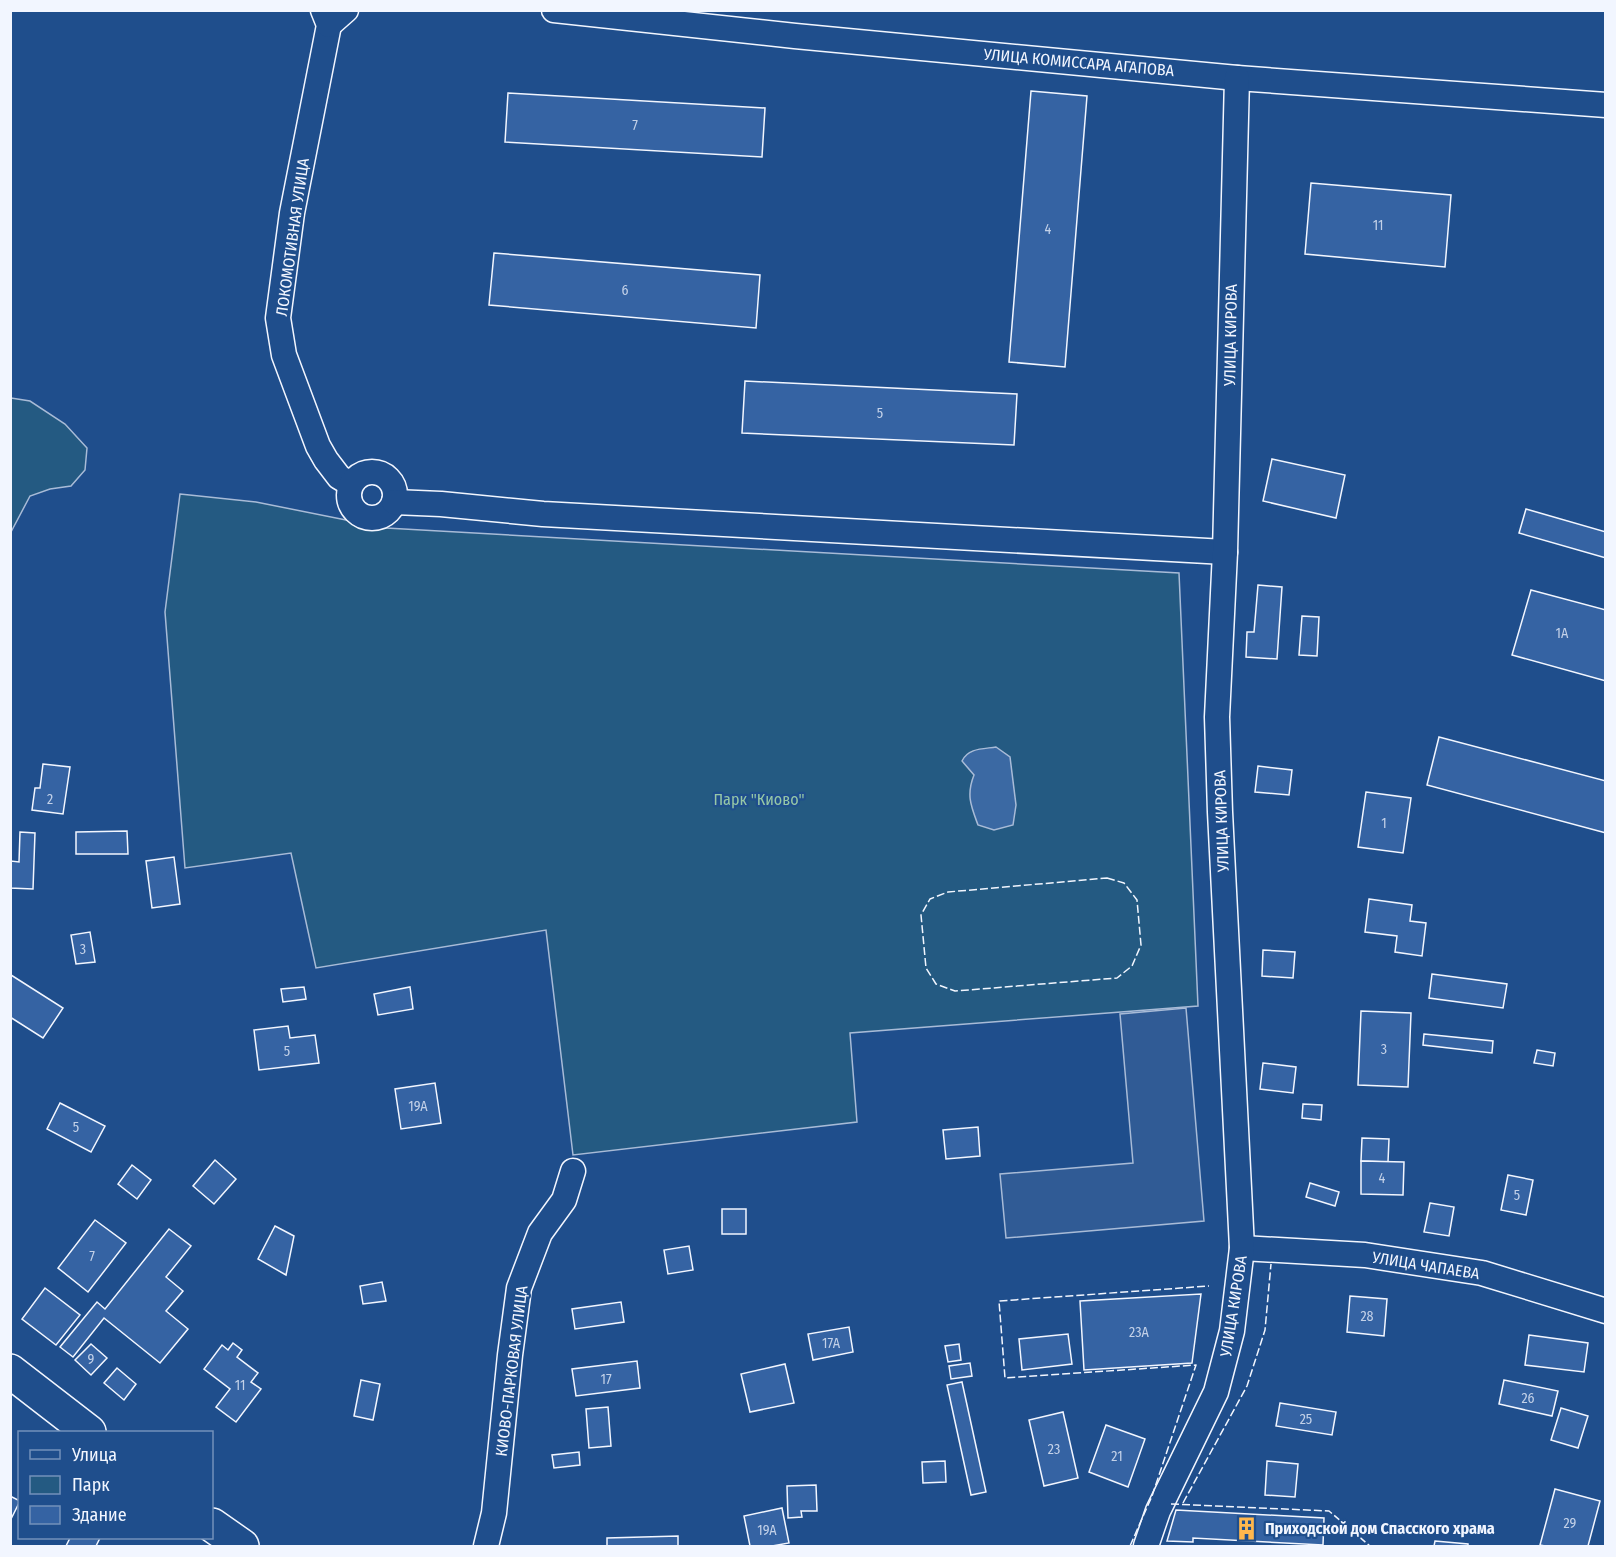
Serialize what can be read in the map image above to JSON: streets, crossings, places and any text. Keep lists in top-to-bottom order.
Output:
{
  "streets": {
    "street": [
      "УЛИЦА КОМИССАРА АГАПОВА",
      "ЛОКОМОТИВНАЯ УЛИЦА",
      "УЛИЦА КИРОВА",
      "УЛИЦА ЧАПАЕВА",
      "КИОВО-ПАРКОВАЯ УЛИЦА"
    ]
  },
  "crossings": [
    ["УЛИЦА КОМИССАРА АГАПОВА", "УЛИЦА КИРОВА"],
    ["УЛИЦА КИРОВА", "УЛИЦА ЧАПАЕВА"]
  ],
  "parks": ["Парк \"Киово\""],
  "places": {
    "building": ["Приходской дом Спасского храма"]
  },
  "house_numbers": [
    "7",
    "11",
    "4",
    "6",
    "5",
    "1А",
    "2",
    "1",
    "3",
    "3",
    "5",
    "19А",
    "5",
    "4",
    "5",
    "7",
    "28",
    "23А",
    "17А",
    "9",
    "17",
    "11",
    "26",
    "25",
    "23",
    "21",
    "29",
    "19А"
  ],
  "legend": ["Улица", "Парк", "Здание"]
}
